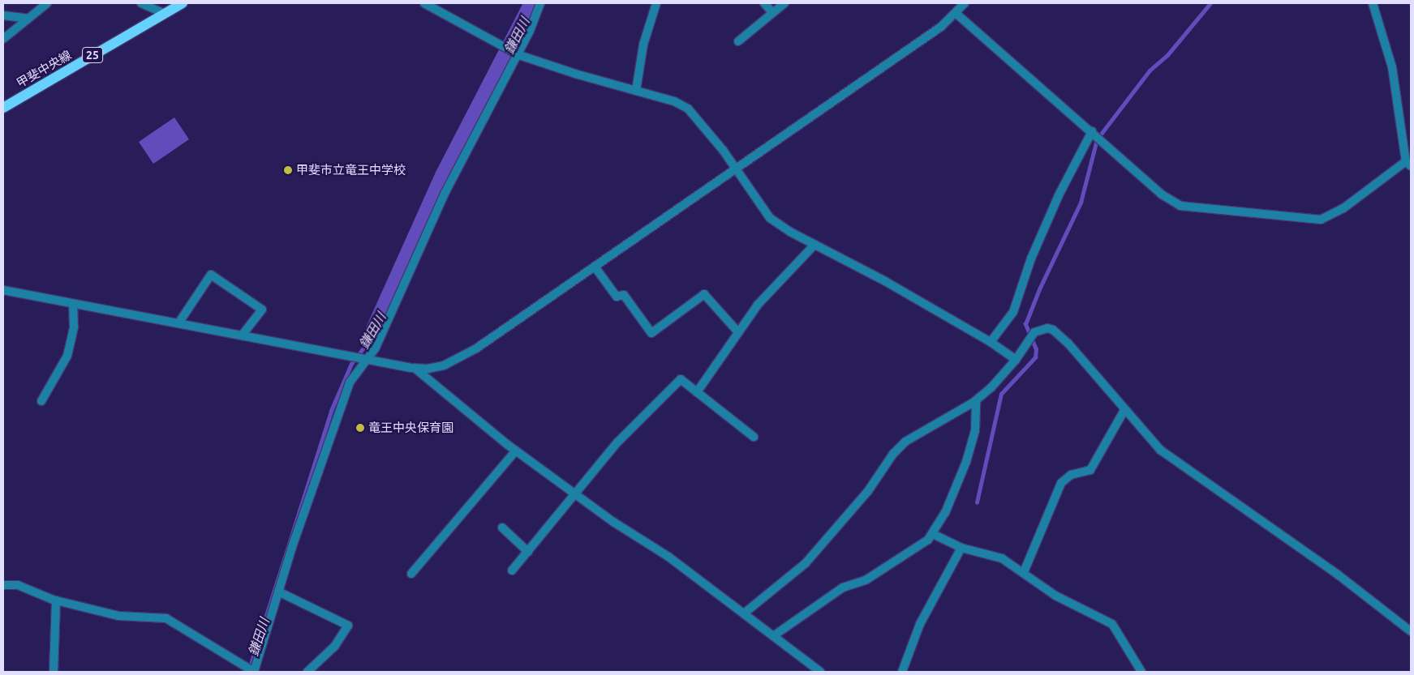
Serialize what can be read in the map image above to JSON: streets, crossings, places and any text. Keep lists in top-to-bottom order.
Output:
{
  "streets": {
    "main road": ["25", "甲斐中央線"]
  },
  "water": ["鎌田川"],
  "places": ["甲斐市立竜王中学校", "竜王中央保育園"]
}
